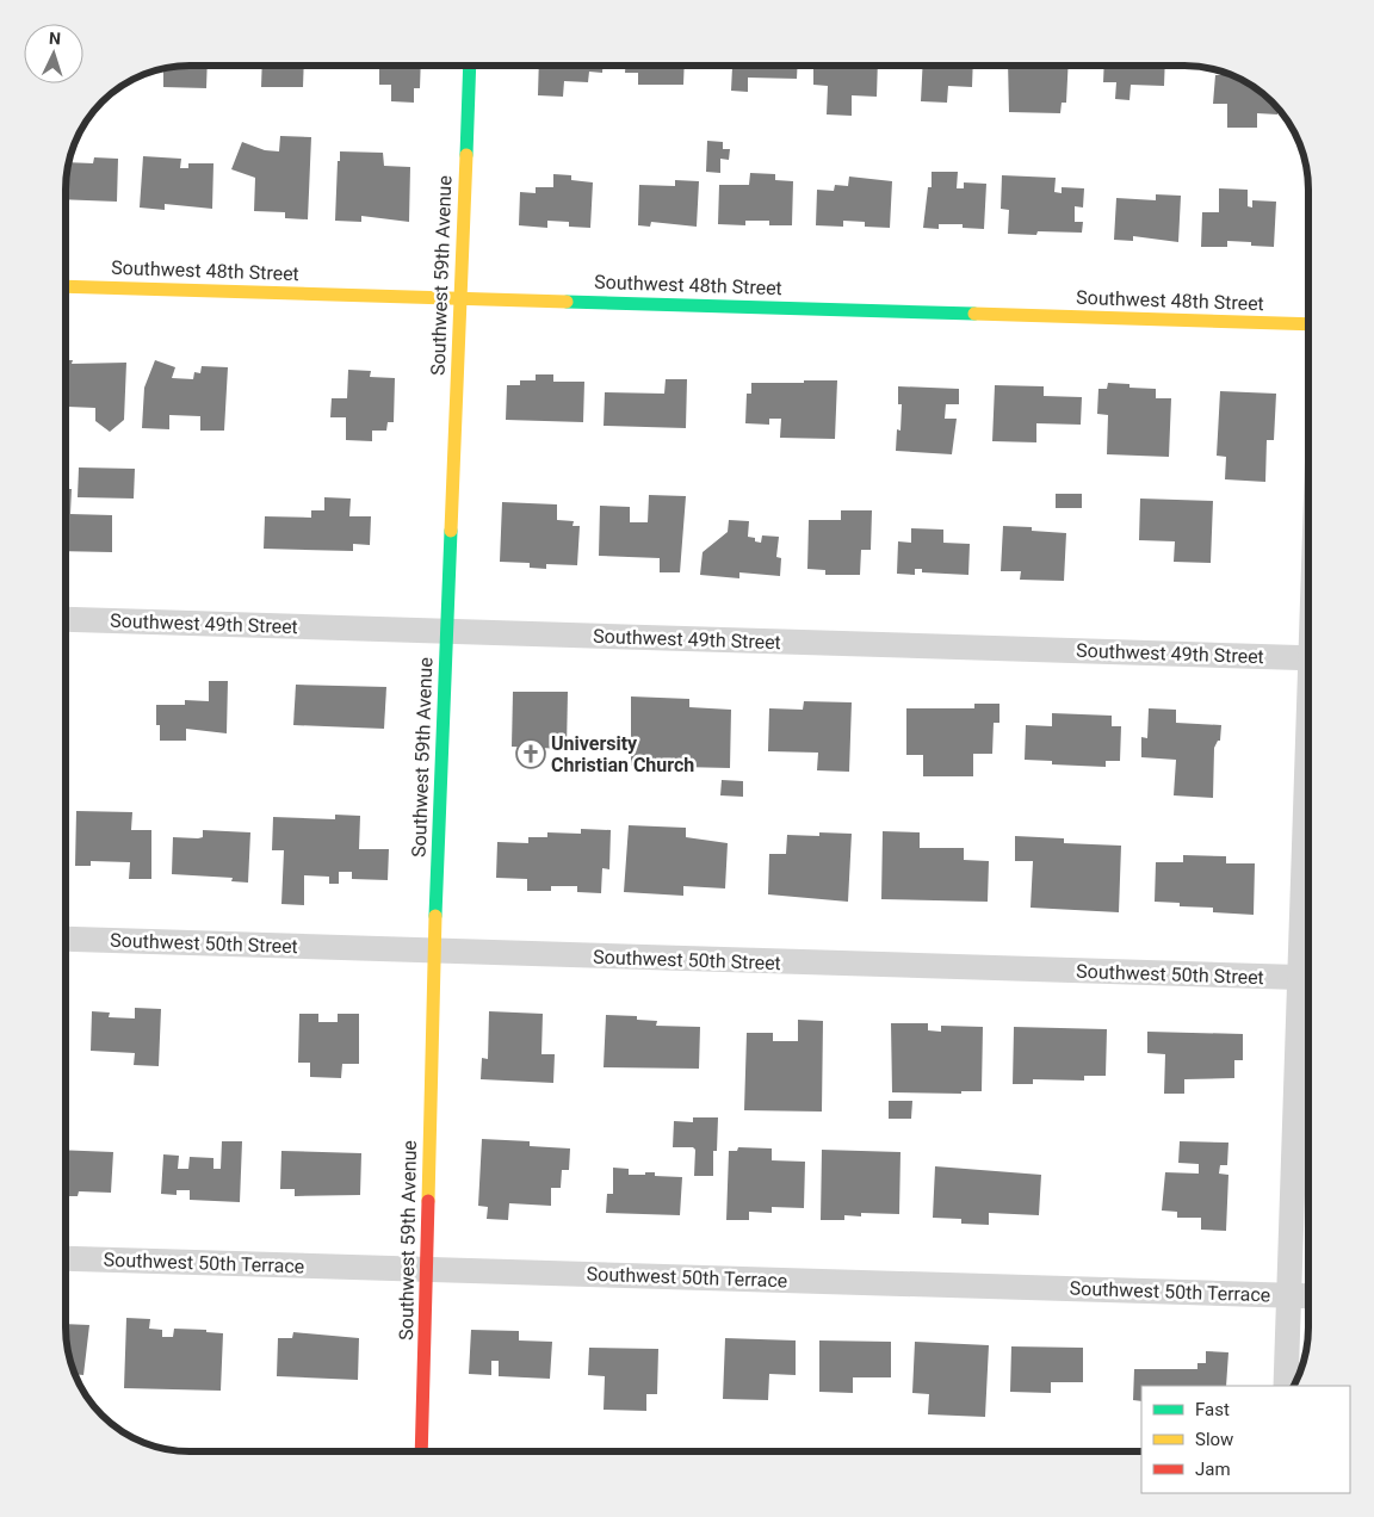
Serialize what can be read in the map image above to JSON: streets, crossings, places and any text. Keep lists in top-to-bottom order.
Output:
{
  "streets": {
    "street": [
      "Southwest 48th Street",
      "Southwest 59th Avenue",
      "Southwest 49th Street",
      "Southwest 50th Street",
      "Southwest 50th Terrace"
    ]
  },
  "crossings": [
    ["Southwest 48th Street", "Southwest 59th Avenue"],
    ["Southwest 59th Avenue", "Southwest 49th Street"],
    ["Southwest 59th Avenue", "Southwest 50th Street"],
    ["Southwest 59th Avenue", "Southwest 50th Terrace"]
  ],
  "places": {
    "church": ["University Christian Church"]
  },
  "legend": ["Fast", "Slow", "Jam"],
  "north": "top"
}
